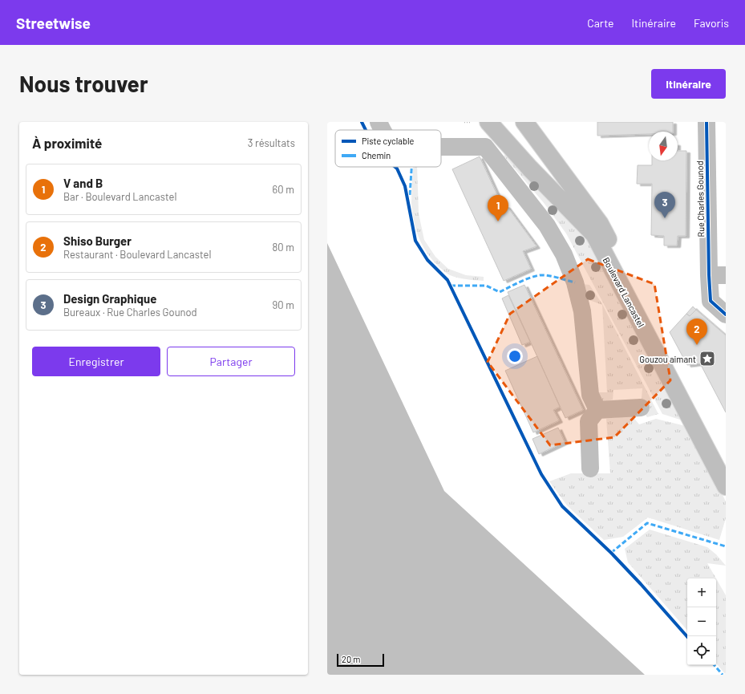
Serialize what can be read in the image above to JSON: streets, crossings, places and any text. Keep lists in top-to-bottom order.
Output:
{
  "streets": {
    "main road": ["Rue Charles Gounod", "Boulevard Lancastel"]
  },
  "places": {
    "place": ["Gouzou aimant"]
  },
  "legend": ["Piste cyclable", "Chemin"],
  "scale_bar": "20 m",
  "north": "bottom",
  "page": {
    "header": "Streetwise",
    "nav": ["Carte", "Itinéraire", "Favoris"],
    "buttons": [
      "Itinéraire",
      ["Enregistrer", "Partager"]
    ],
    "title": "Nous trouver",
    "heading": ["À proximité", "3 résultats"],
    "list": [
      {
        "mark": "1",
        "name": "V and B",
        "note": "Bar · Boulevard Lancastel",
        "value": "60 m"
      },
      {
        "mark": "2",
        "name": "Shiso Burger",
        "note": "Restaurant · Boulevard Lancastel",
        "value": "80 m"
      },
      {
        "mark": "3",
        "name": "Design Graphique",
        "note": "Bureaux · Rue Charles Gounod",
        "value": "90 m"
      }
    ],
    "pins": ["3", "1", "2"],
    "map_buttons": ["+", "−"],
    "scale": "20 m"
  }
}
